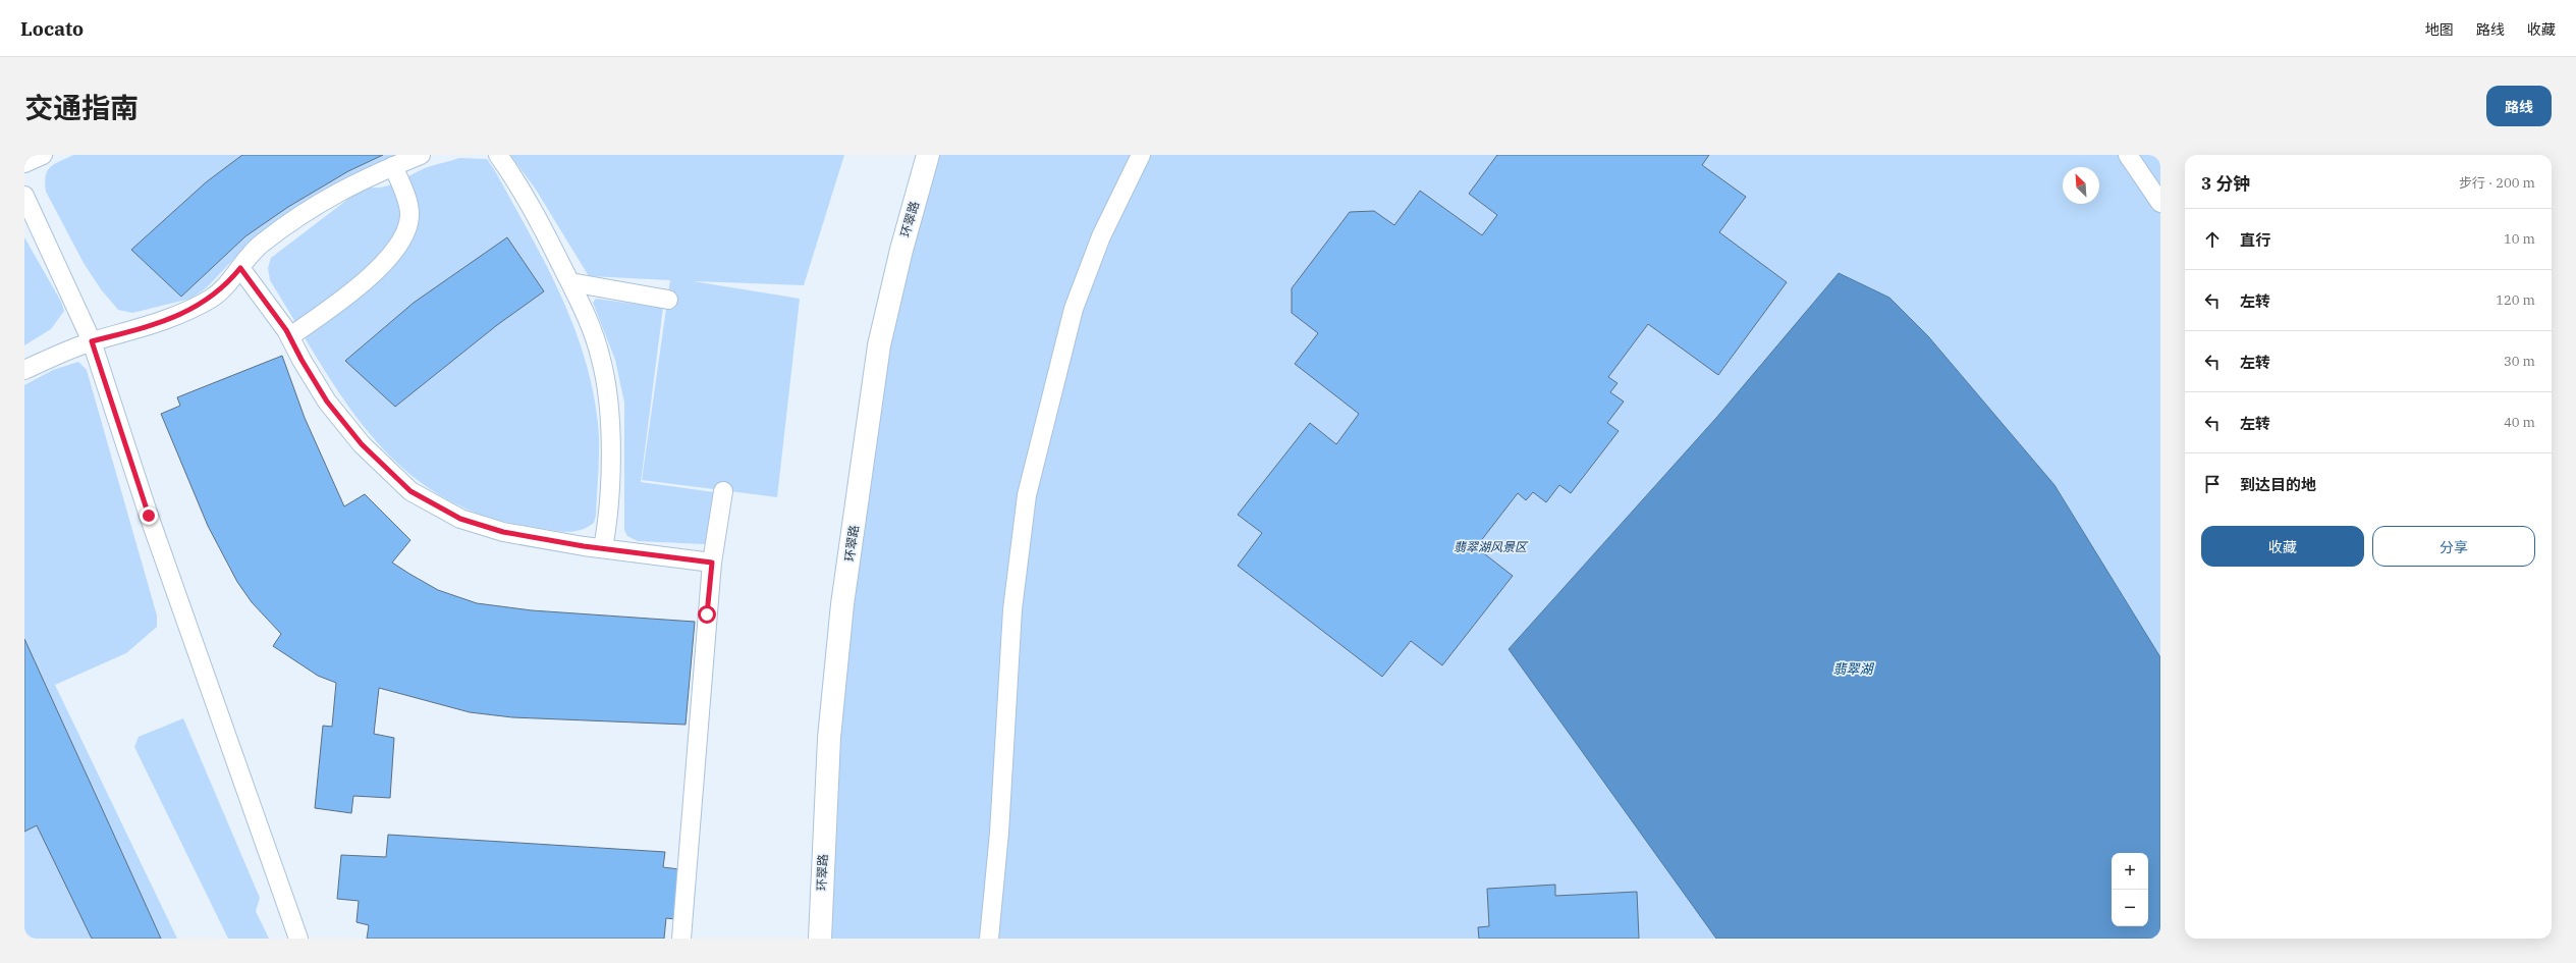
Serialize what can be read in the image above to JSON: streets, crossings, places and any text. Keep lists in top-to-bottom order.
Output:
{
  "streets": {
    "street": ["环翠路"]
  },
  "water": ["翡翠湖"],
  "parks": ["翡翠湖风景区"],
  "north": "top left",
  "page": {
    "header": "Locato",
    "nav": ["地图", "路线", "收藏"],
    "title": "交通指南",
    "buttons": [
      "路线",
      ["收藏", "分享"]
    ],
    "heading": ["3 分钟", "步行 · 200 m"],
    "list": [
      ["直行", "10 m"],
      ["左转", "120 m"],
      ["左转", "30 m"],
      ["左转", "40 m"],
      "到达目的地"
    ],
    "map_buttons": ["+", "−"]
  }
}
